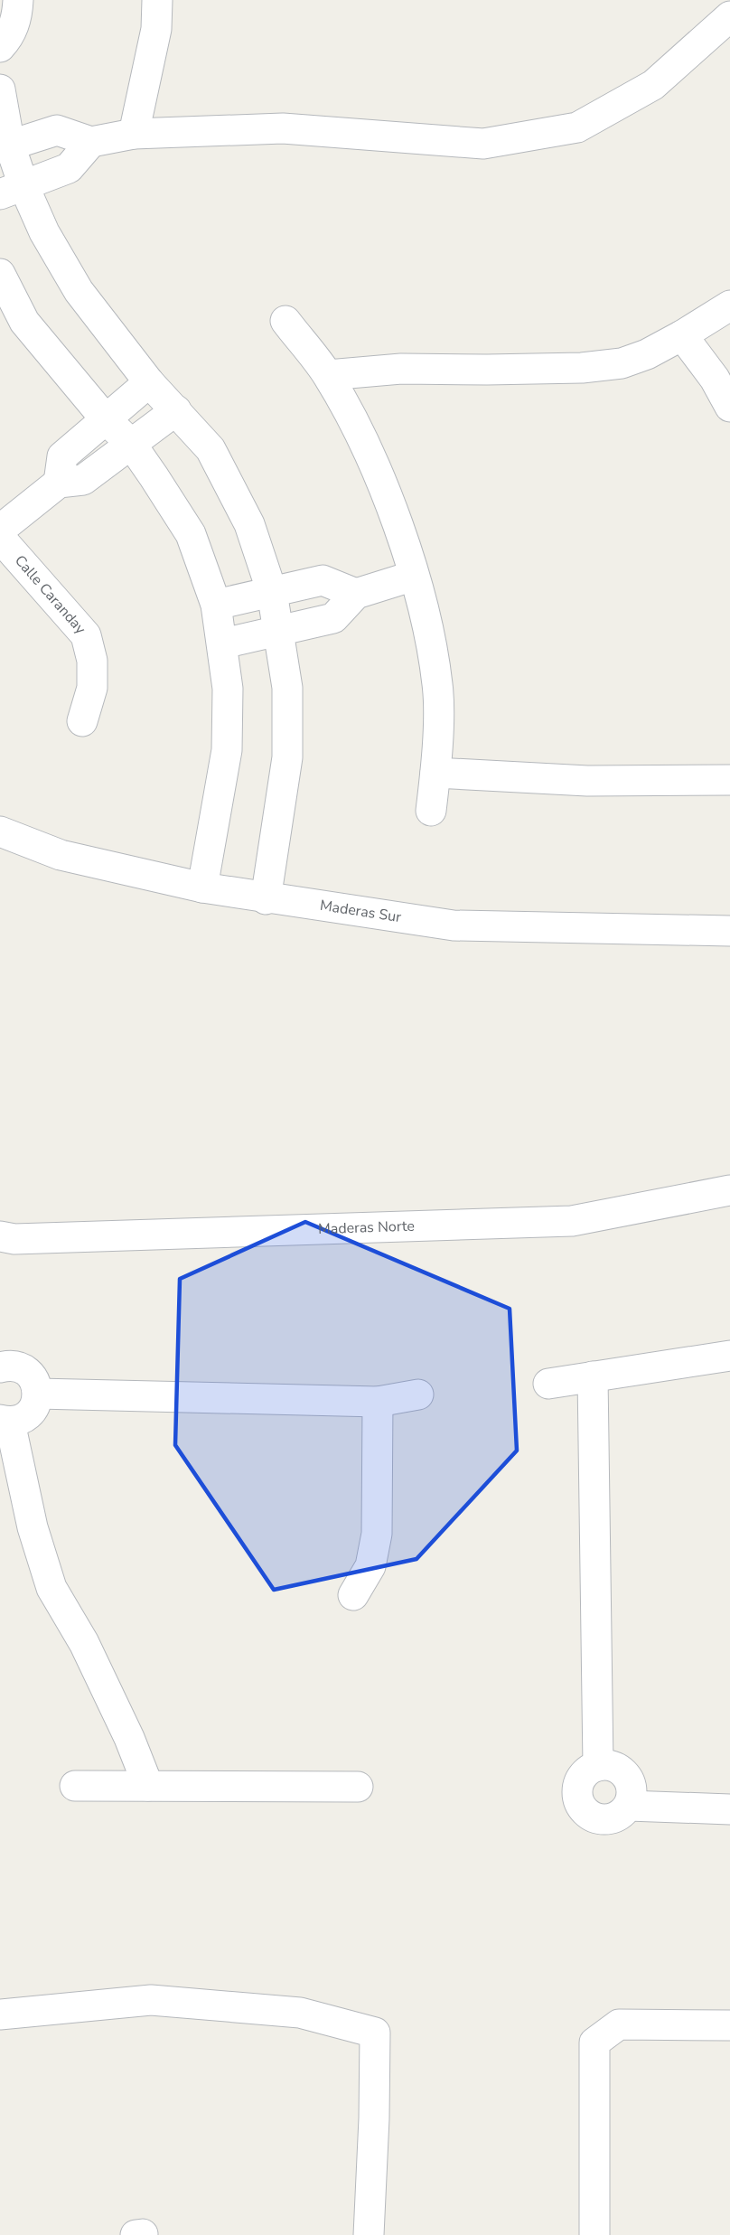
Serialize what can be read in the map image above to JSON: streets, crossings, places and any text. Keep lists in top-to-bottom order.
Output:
{
  "streets": {
    "street": ["Calle Caranday", "Maderas Sur", "Maderas Norte"]
  }
}
